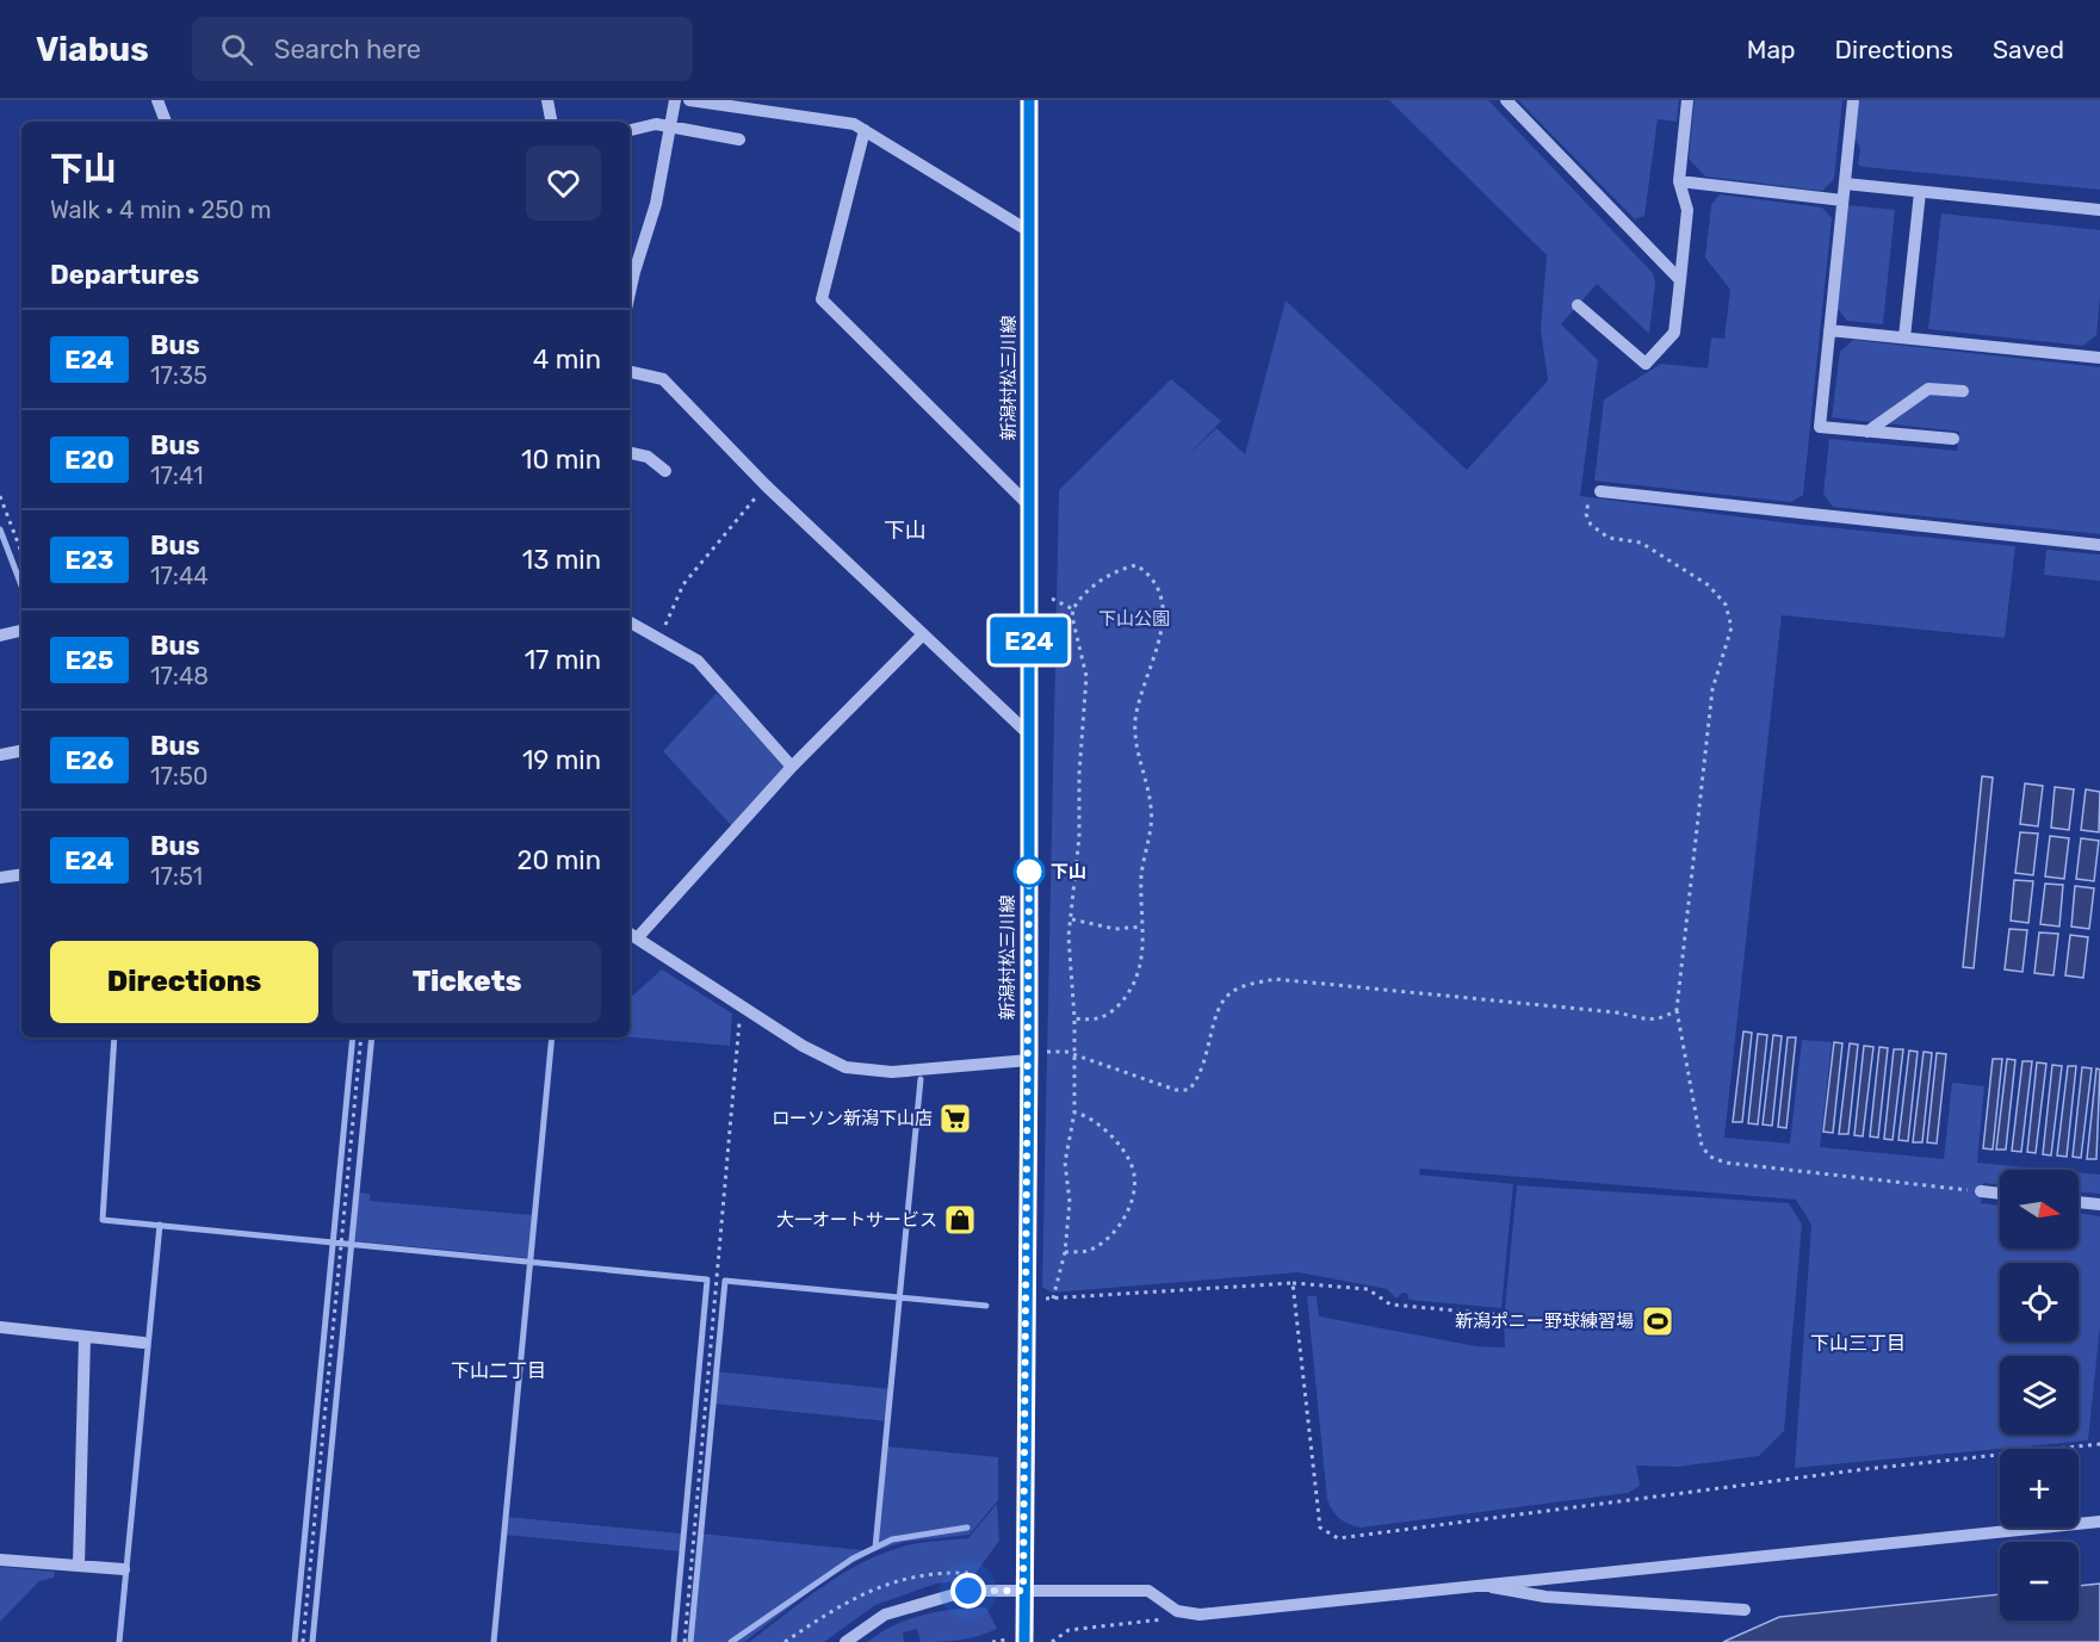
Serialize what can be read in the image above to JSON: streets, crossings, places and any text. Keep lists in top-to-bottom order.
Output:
{
  "streets": {
    "main road": ["新潟村松三川線"]
  },
  "districts": ["下山", "下山三丁目", "下山二丁目"],
  "parks": ["下山公園"],
  "places": {
    "other": ["下山"],
    "supermarket": ["ローソン新潟下山店"],
    "shop": ["大一オートサービス"],
    "sports": ["新潟ポニー野球練習場"]
  },
  "lines": ["bus line E24"],
  "north": "right",
  "page": {
    "header": "Viabus",
    "search": "Search here",
    "nav": ["Map", "Directions", "Saved"],
    "on_map": "E24",
    "heading": [
      ["下山", "Walk · 4 min · 250 m"],
      "Departures"
    ],
    "list": [
      {
        "mark": "E24",
        "name": "Bus",
        "note": "17:35",
        "value": "4 min"
      },
      {
        "mark": "E20",
        "name": "Bus",
        "note": "17:41",
        "value": "10 min"
      },
      {
        "mark": "E23",
        "name": "Bus",
        "note": "17:44",
        "value": "13 min"
      },
      {
        "mark": "E25",
        "name": "Bus",
        "note": "17:48",
        "value": "17 min"
      },
      {
        "mark": "E26",
        "name": "Bus",
        "note": "17:50",
        "value": "19 min"
      },
      {
        "mark": "E24",
        "name": "Bus",
        "note": "17:51",
        "value": "20 min"
      }
    ],
    "buttons": ["Directions", "Tickets"],
    "map_buttons": ["+", "−"]
  }
}
